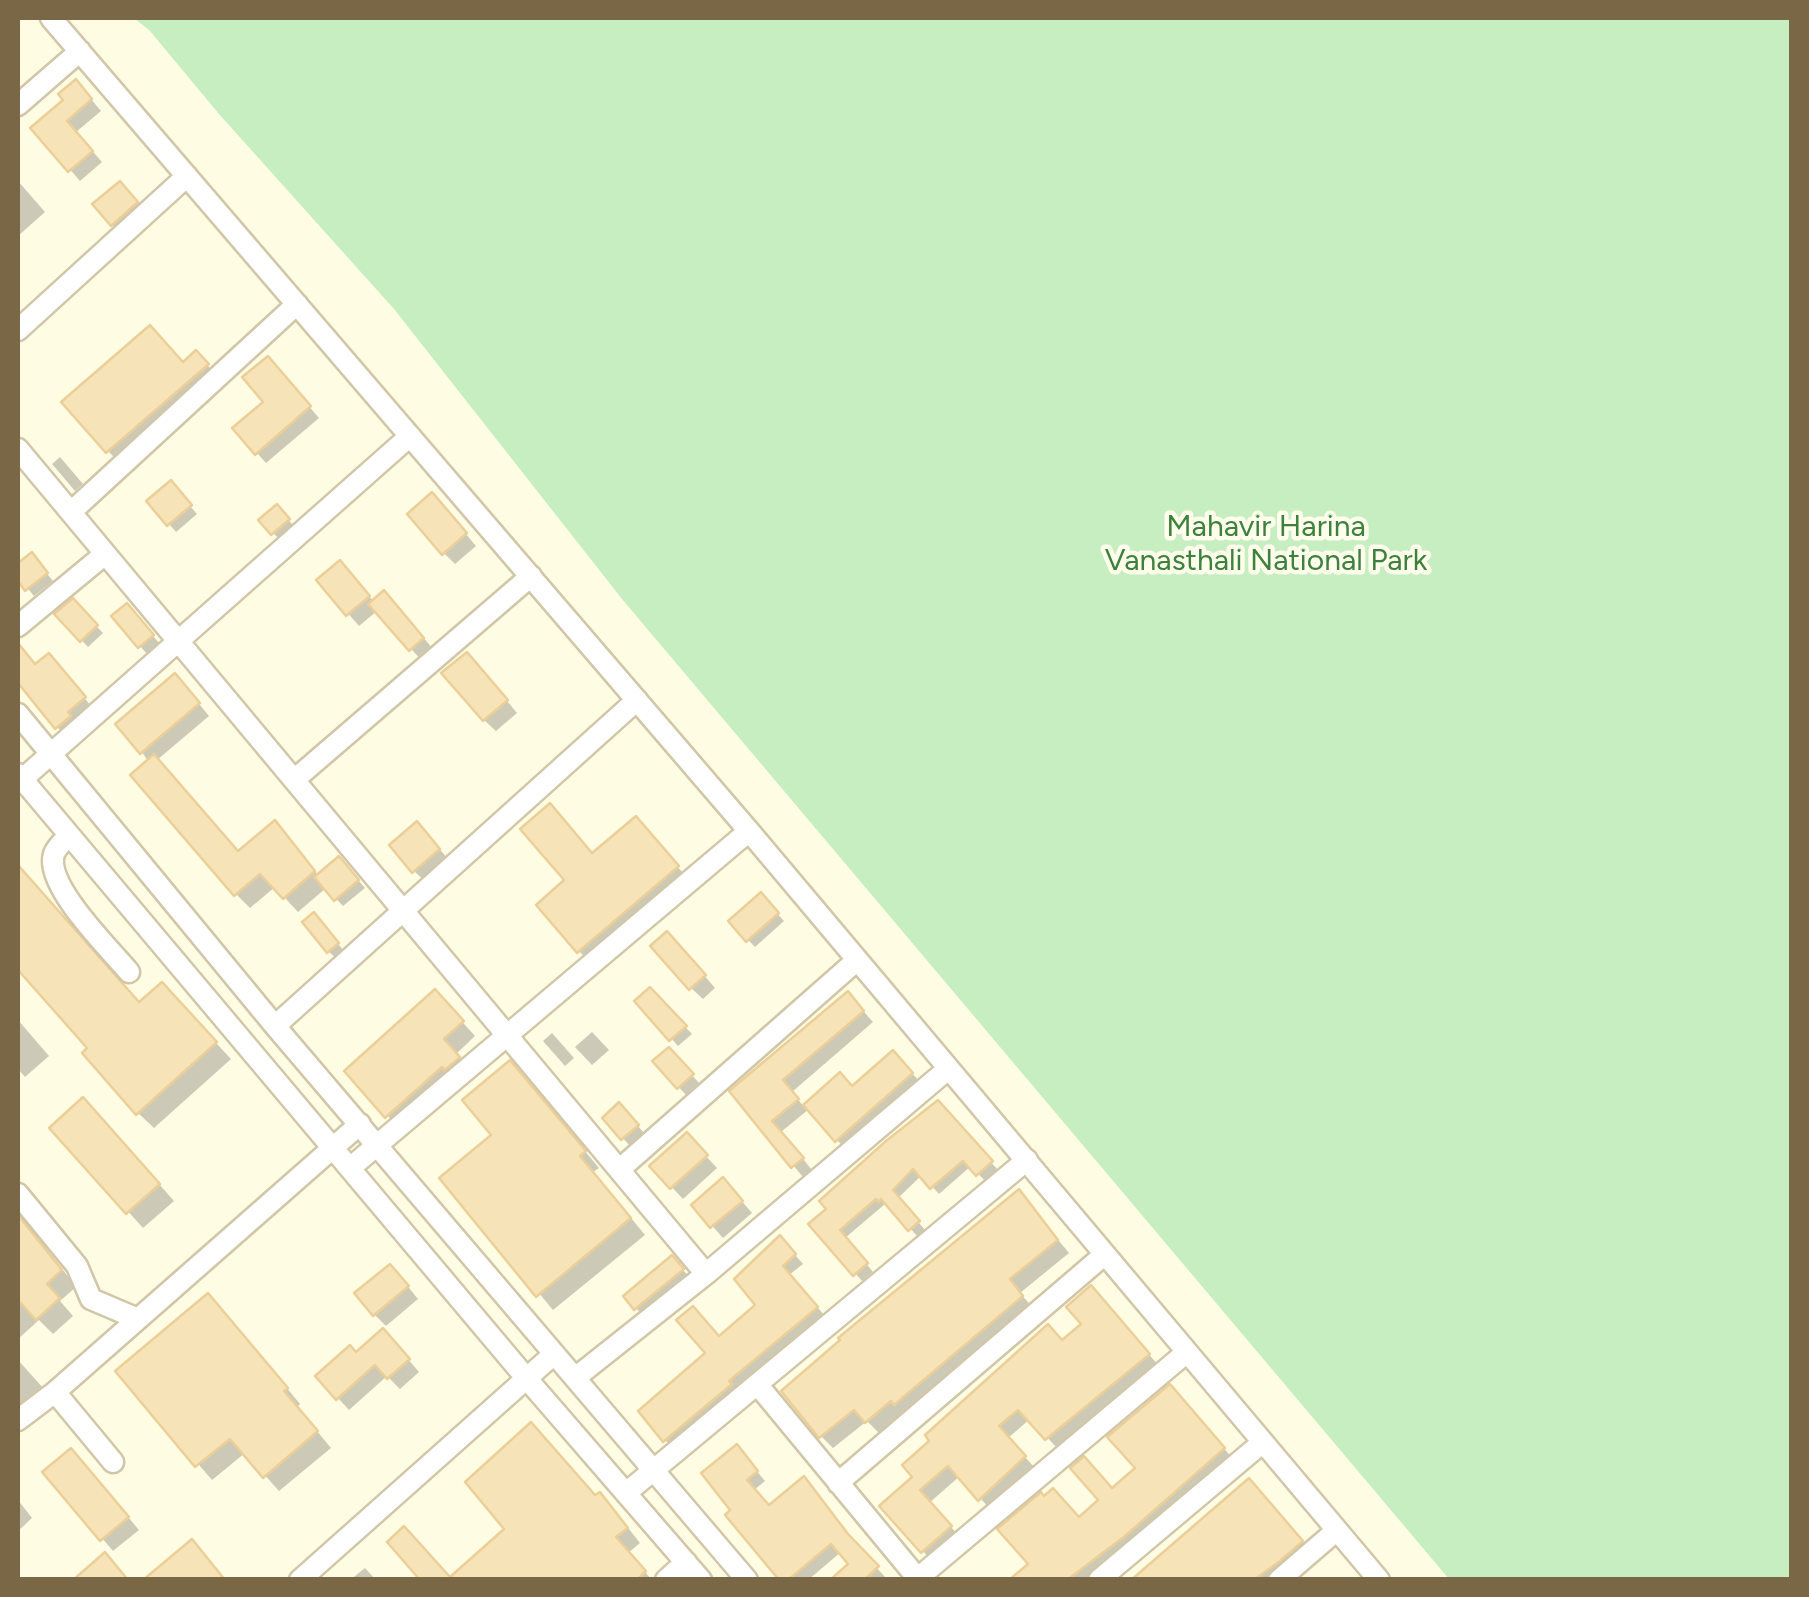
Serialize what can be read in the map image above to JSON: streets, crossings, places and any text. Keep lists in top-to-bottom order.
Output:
{
  "parks": ["Mahavir Harina Vanasthali National Park"]
}
